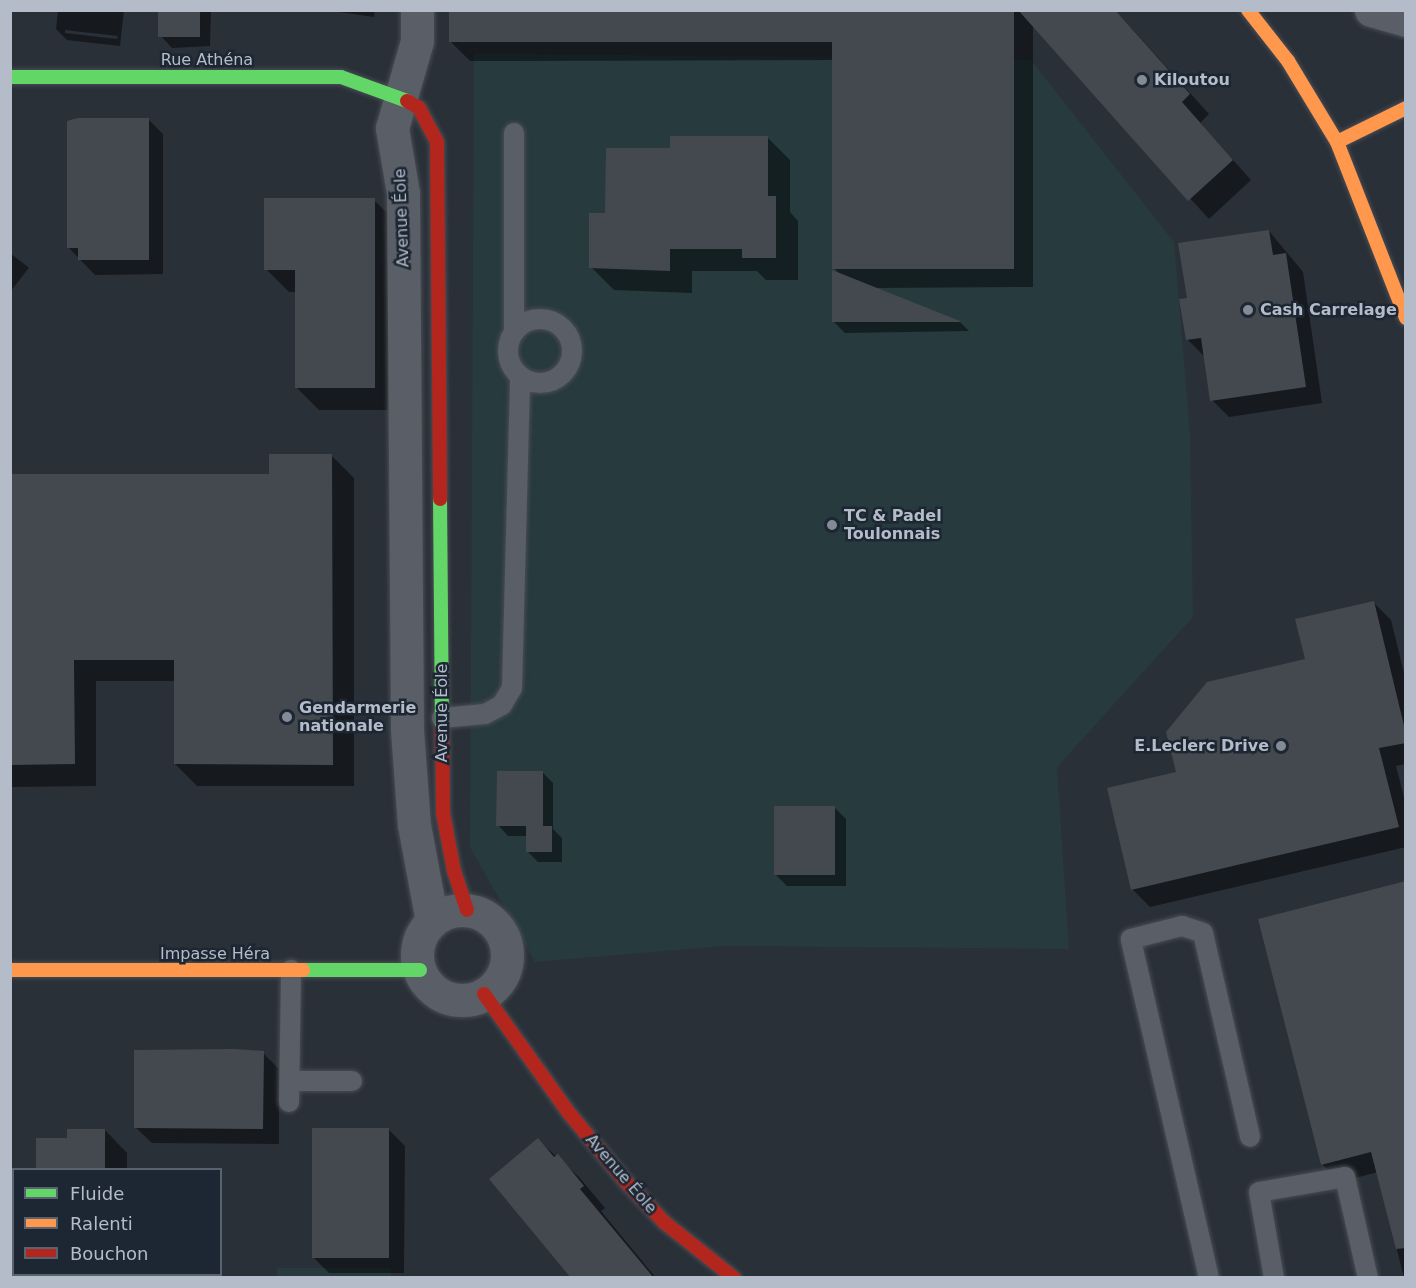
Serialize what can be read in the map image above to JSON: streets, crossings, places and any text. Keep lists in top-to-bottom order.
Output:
{
  "streets": {
    "street": ["Rue Athéna", "Avenue Éole", "Impasse Héra"]
  },
  "crossings": [
    ["Rue Athéna", "Avenue Éole"],
    ["Avenue Éole", "Impasse Héra"]
  ],
  "places": [
    "Kiloutou",
    "Cash Carrelage",
    "TC & Padel Toulonnais",
    "Gendarmerie nationale",
    "E.Leclerc Drive"
  ],
  "legend": ["Fluide", "Ralenti", "Bouchon"]
}
